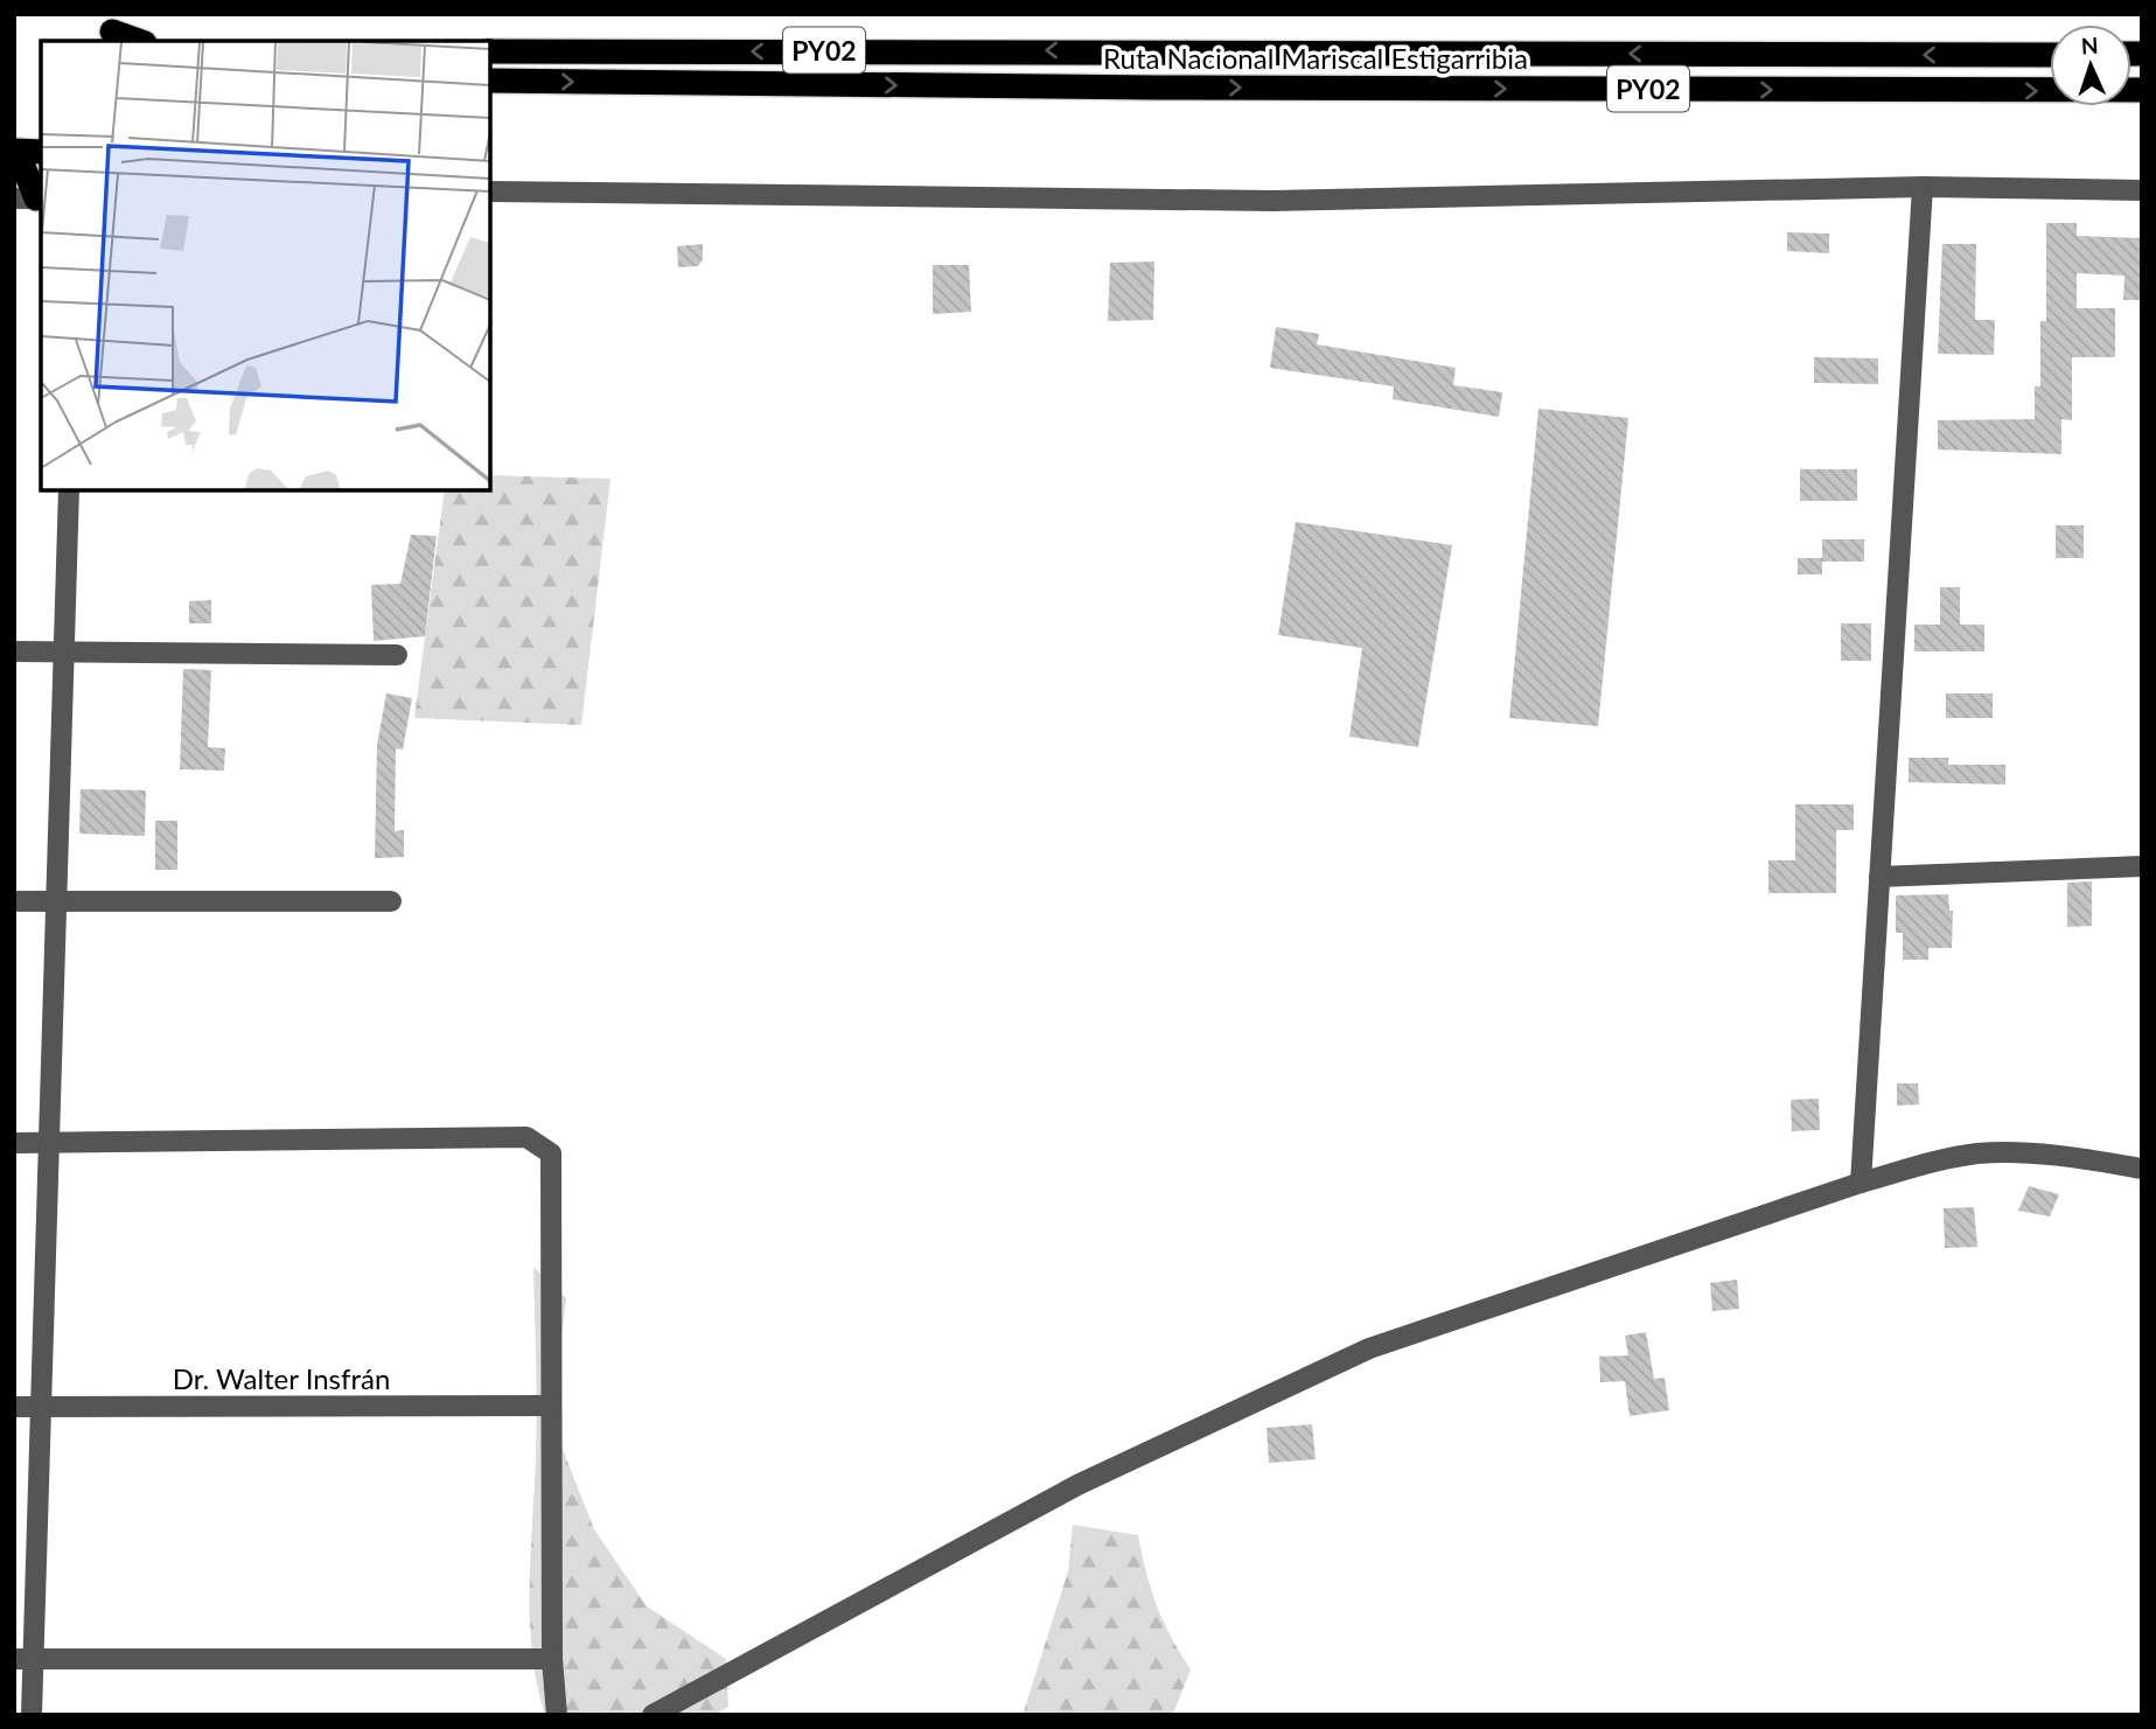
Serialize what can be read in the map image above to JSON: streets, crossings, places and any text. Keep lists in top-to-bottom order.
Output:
{
  "streets": {
    "highway": ["PY02", "Ruta Nacional Mariscal Estigarribia"],
    "street": ["Dr. Walter Insfrán"]
  },
  "north": "top"
}
